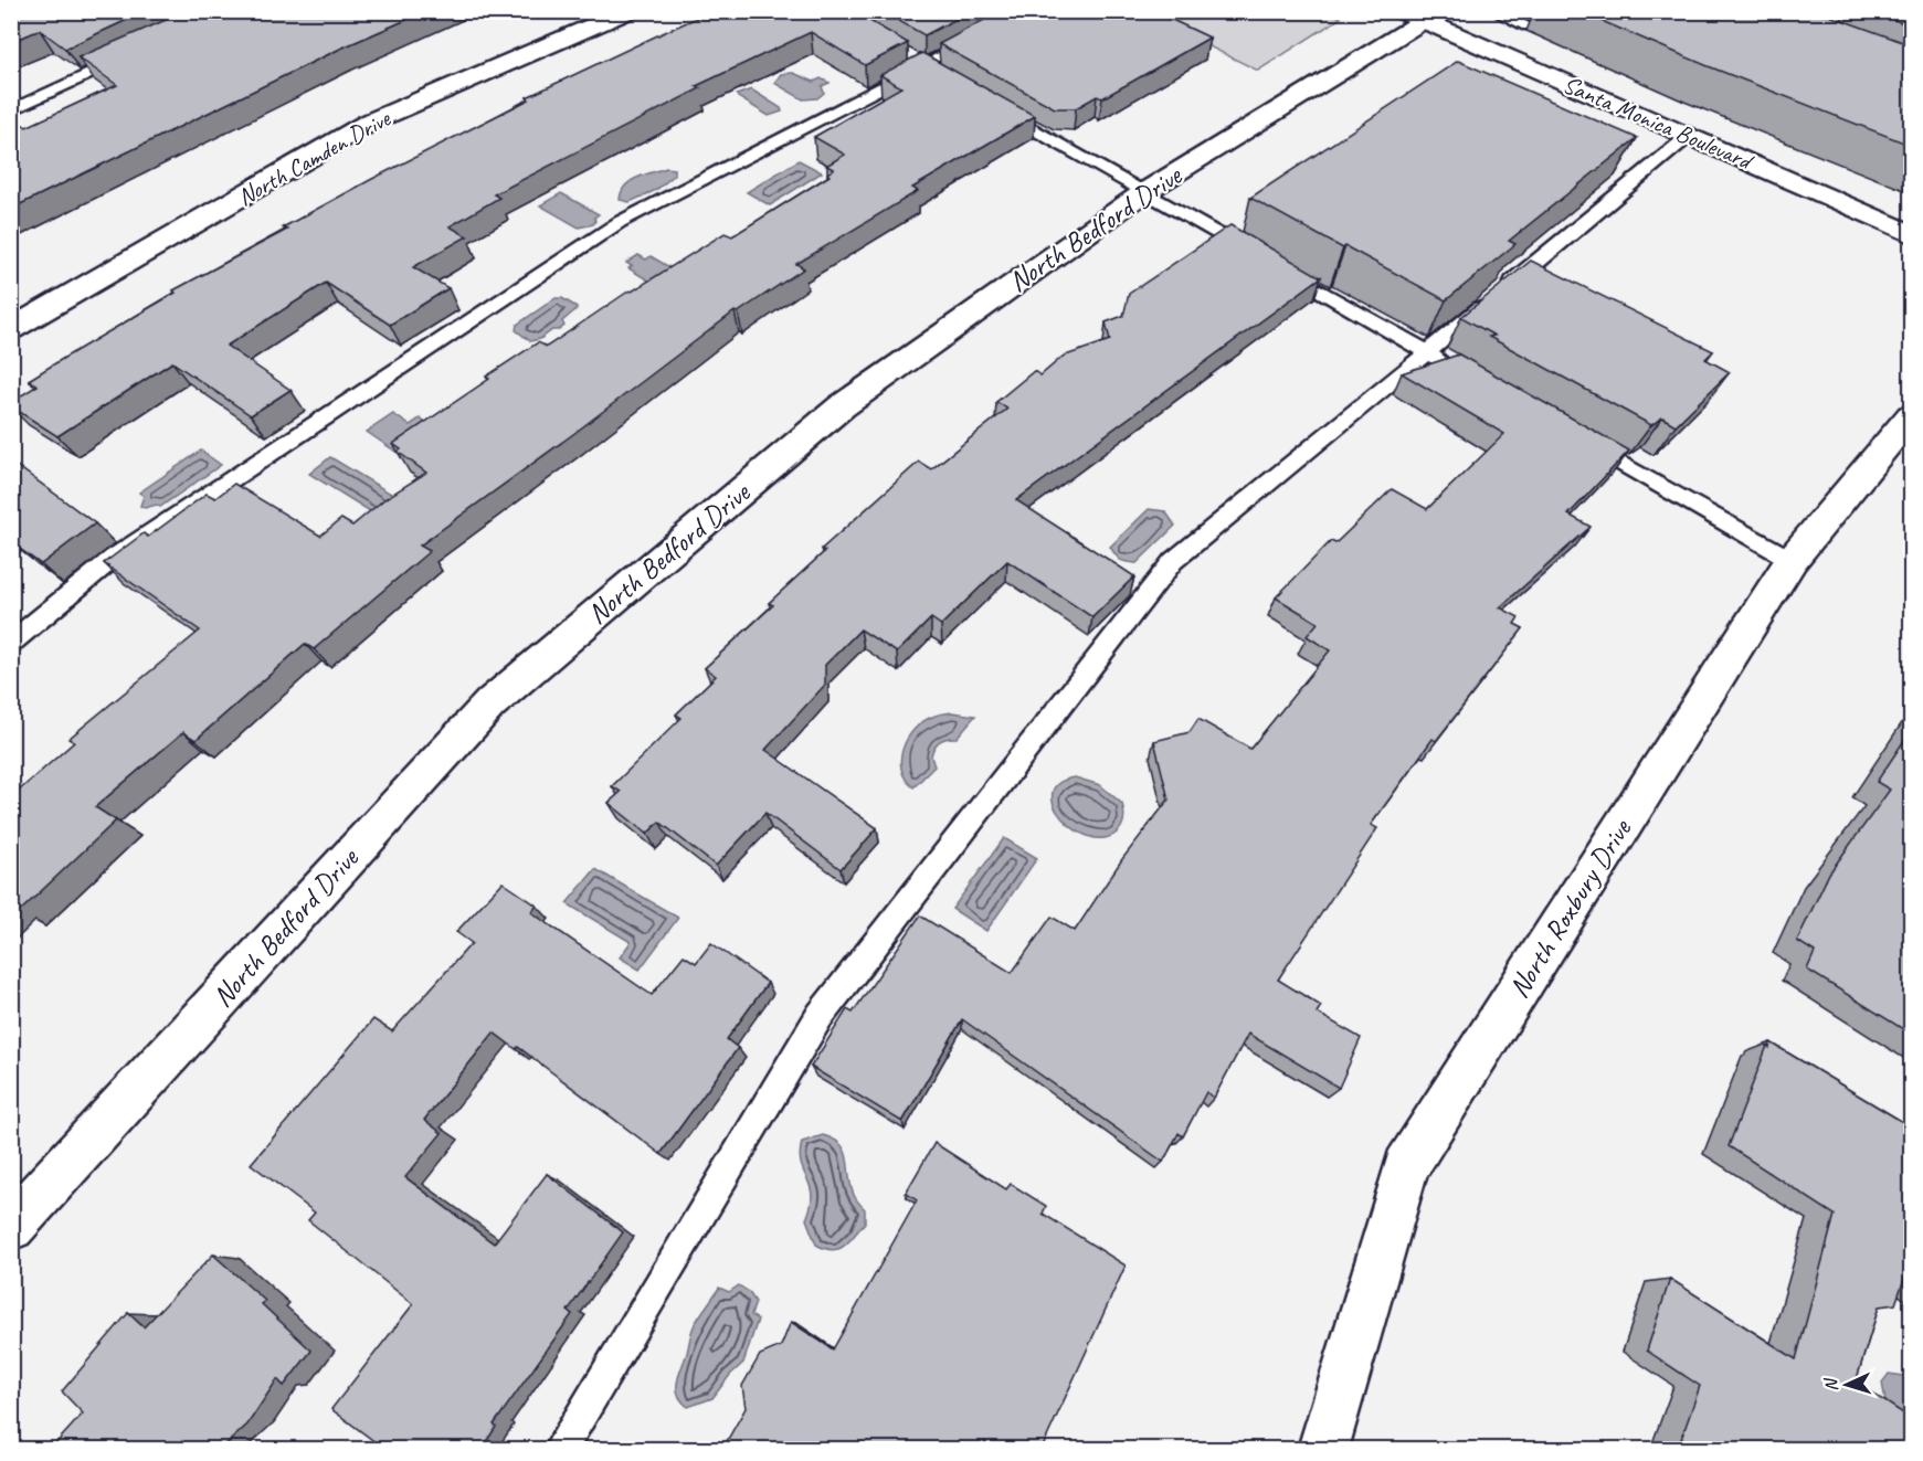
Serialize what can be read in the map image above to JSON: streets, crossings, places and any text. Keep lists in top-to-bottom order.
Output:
{
  "streets": {
    "street": [
      "Santa Monica Boulevard",
      "North Camden Drive",
      "North Bedford Drive",
      "North Roxbury Drive"
    ]
  },
  "crossings": [
    ["Santa Monica Boulevard", "North Bedford Drive"]
  ],
  "north": "left"
}
